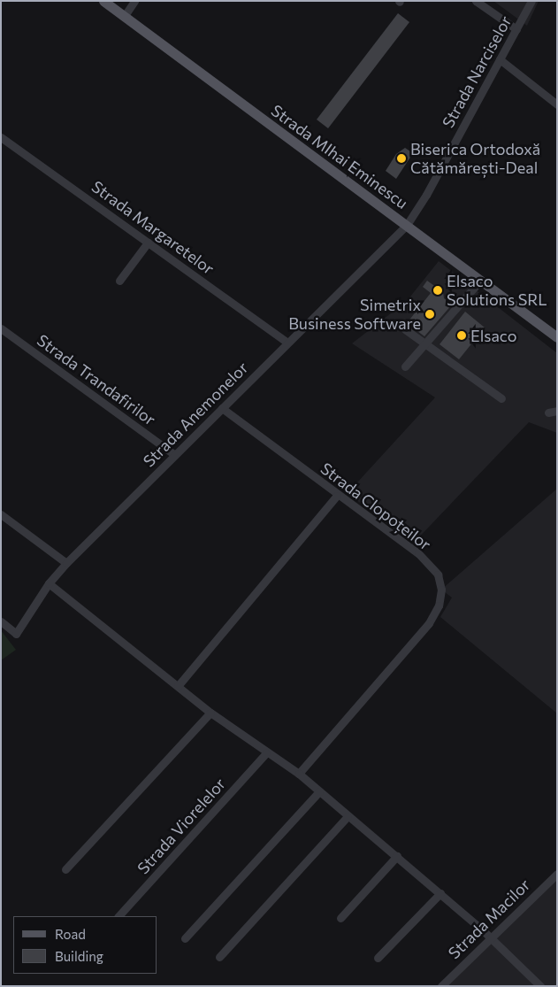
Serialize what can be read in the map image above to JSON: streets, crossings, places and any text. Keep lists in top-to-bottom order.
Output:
{
  "streets": {
    "main road": ["Strada MIhai Eminescu"],
    "street": [
      "Strada Narciselor",
      "Strada Margaretelor",
      "Strada Trandafirilor",
      "Strada Anemonelor",
      "Strada Clopoțeilor",
      "Strada Viorelelor",
      "Strada Macilor"
    ]
  },
  "crossings": [
    ["Strada Narciselor", "Strada MIhai Eminescu"],
    ["Strada Narciselor", "Strada Anemonelor"],
    ["Strada MIhai Eminescu", "Strada Anemonelor"],
    ["Strada Margaretelor", "Strada Anemonelor"],
    ["Strada Trandafirilor", "Strada Anemonelor"],
    ["Strada Anemonelor", "Strada Clopoțeilor"]
  ],
  "places": [
    "Biserica Ortodoxă Cătămărești-Deal",
    "Elsaco Solutions SRL",
    "Simetrix Business Software",
    "Elsaco"
  ],
  "legend": ["Road", "Building"]
}
